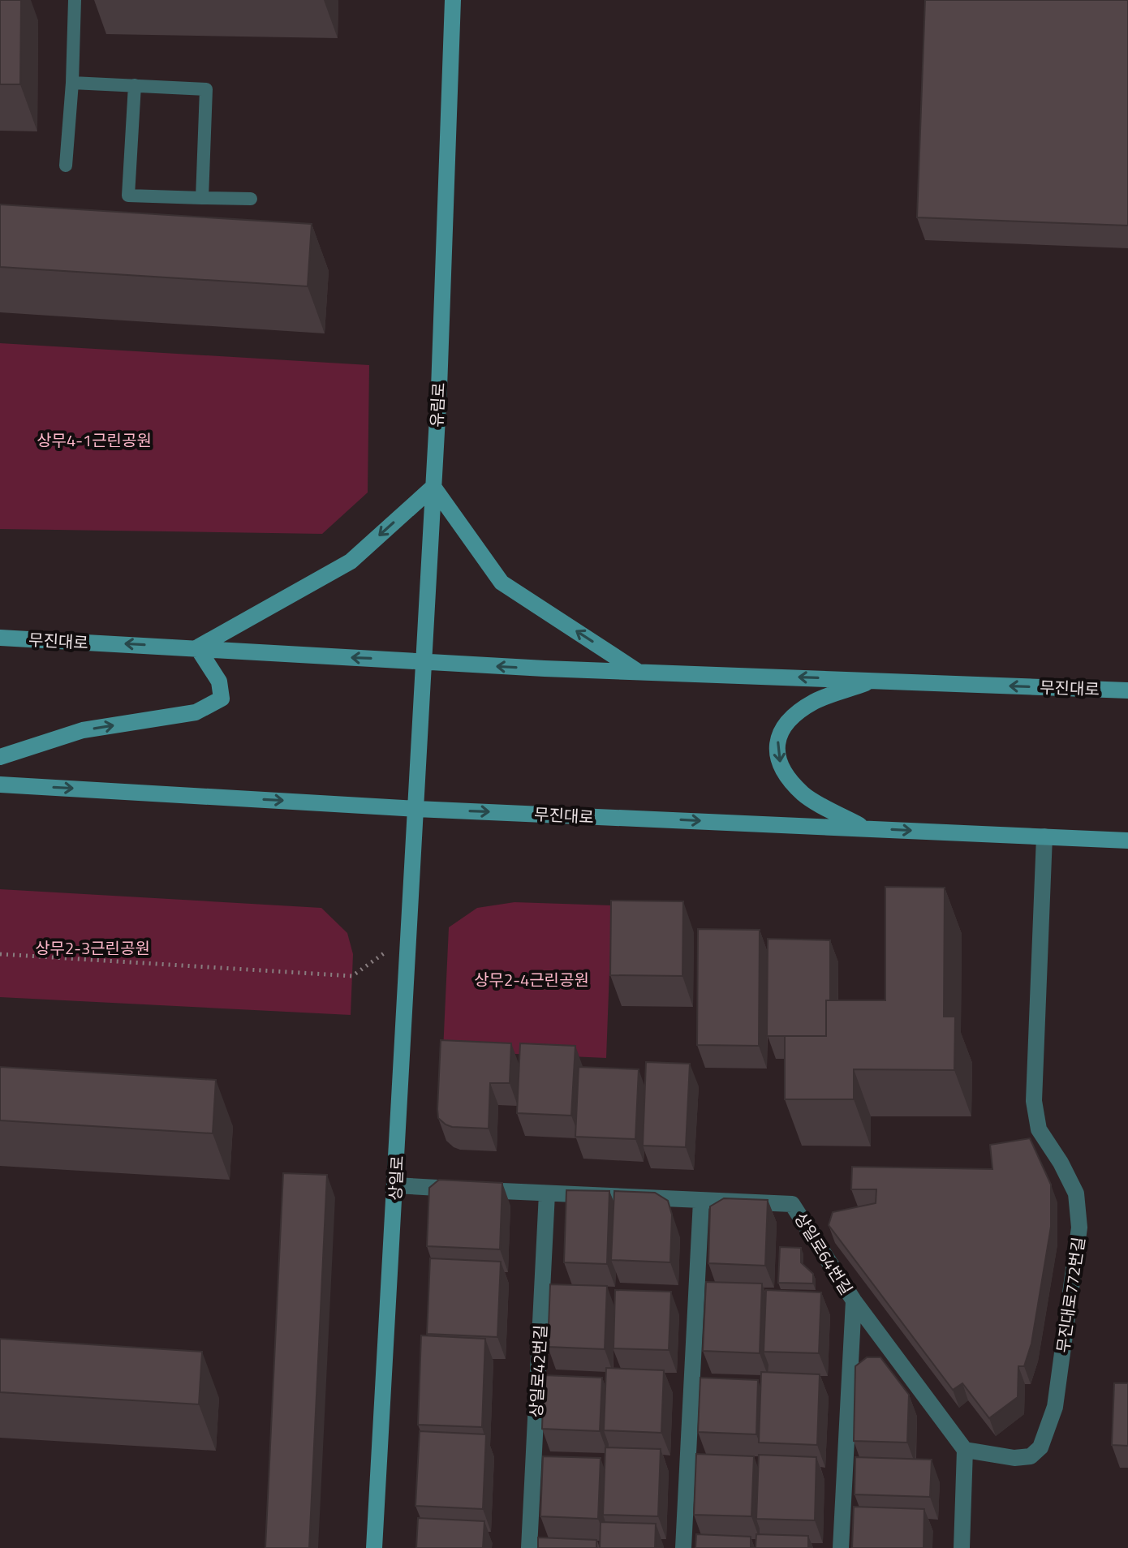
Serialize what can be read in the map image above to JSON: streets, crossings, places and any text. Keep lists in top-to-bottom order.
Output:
{
  "streets": {
    "main road": ["유림로", "무진대로", "상일로"],
    "street": ["상일로64번길", "무진대로772번길", "상일로42번길"]
  },
  "crossings": [
    ["유림로", "무진대로"],
    ["유림로", "상일로"],
    ["무진대로", "상일로"],
    ["무진대로", "무진대로772번길"],
    ["상일로", "상일로64번길"],
    ["상일로64번길", "무진대로772번길"],
    ["상일로64번길", "상일로42번길"]
  ],
  "parks": ["상무4-1근린공원", "상무2-3근린공원", "상무2-4근린공원"]
}
